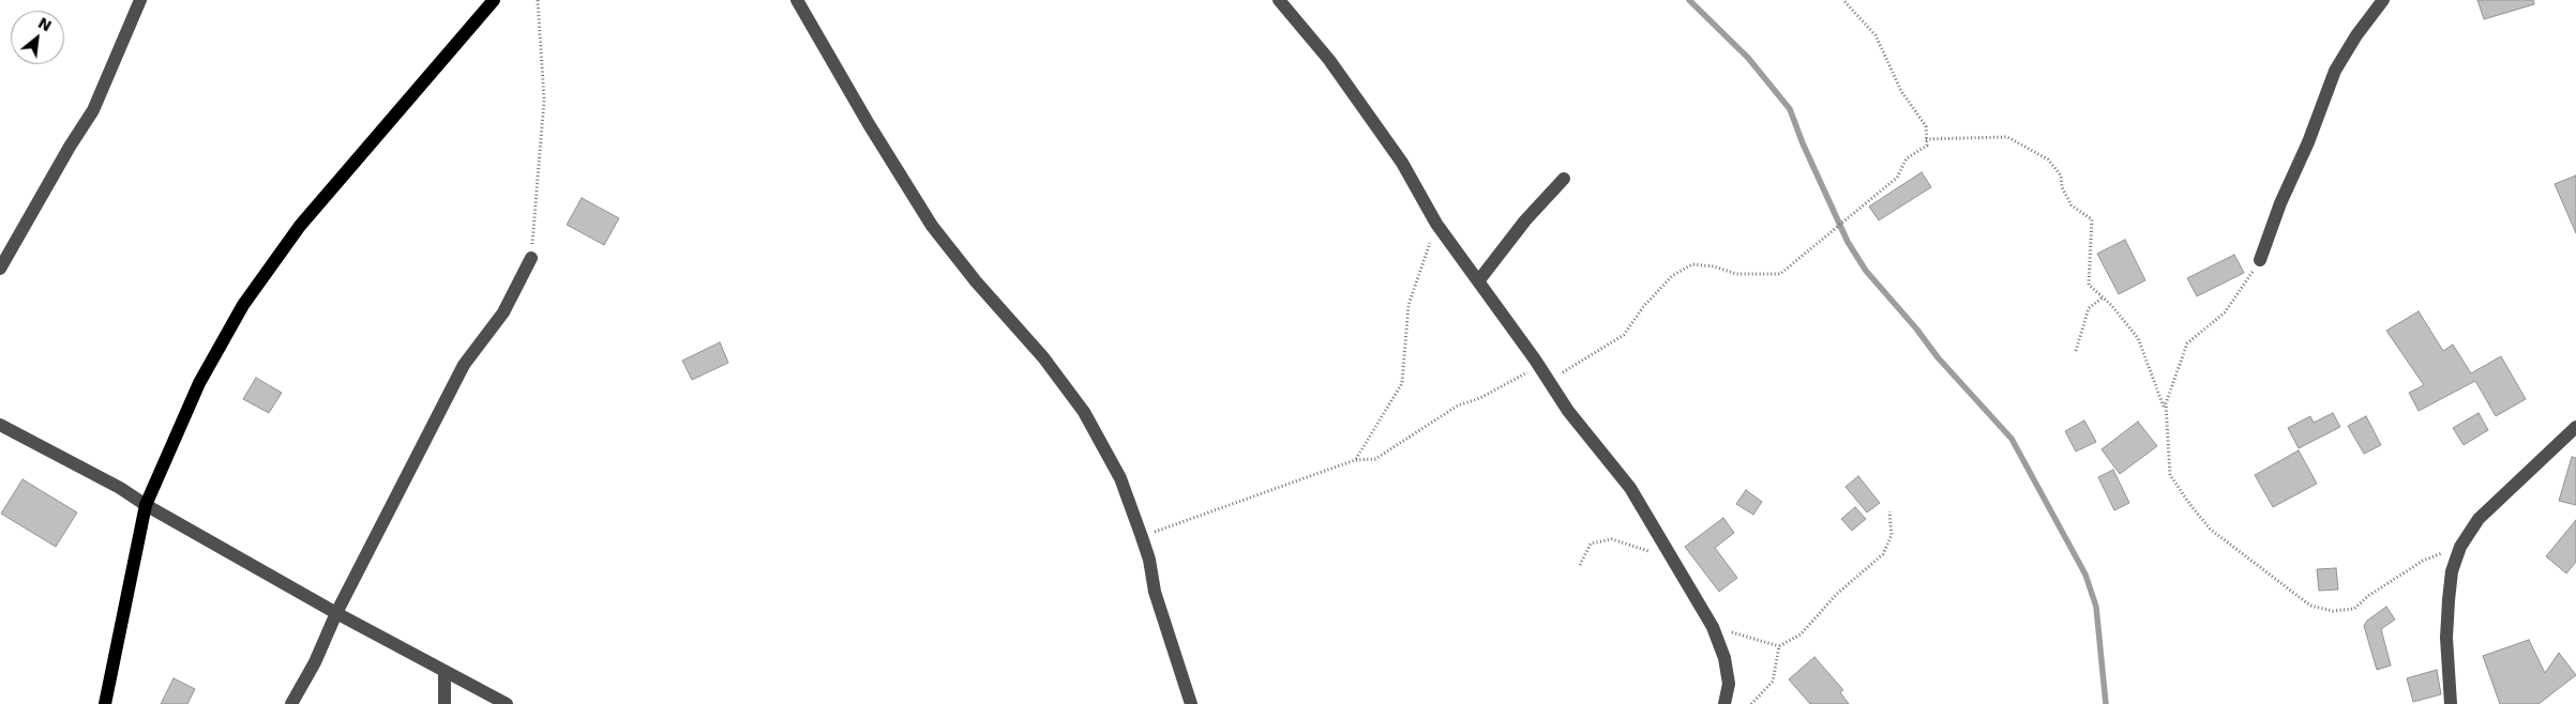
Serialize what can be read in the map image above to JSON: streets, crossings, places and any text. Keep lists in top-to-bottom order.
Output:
{
  "north": "top right"
}
